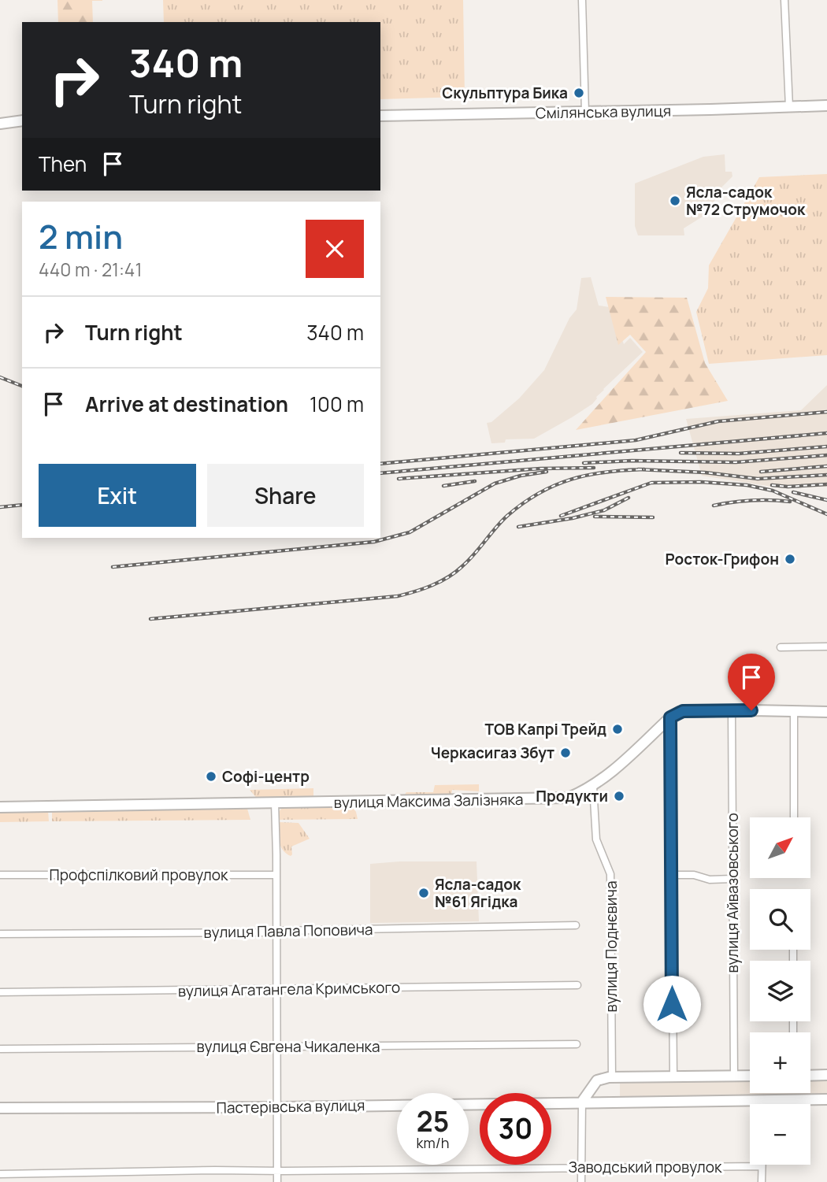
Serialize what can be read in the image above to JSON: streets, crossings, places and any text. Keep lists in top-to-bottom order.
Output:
{
  "streets": {
    "main road": ["Смілянська вулиця", "вулиця Максима Залізняка", "Пастерівська вулиця"],
    "street": [
      "Профспілковий провулок",
      "вулиця Айвазовського",
      "вулиця Павла Поповича",
      "вулиця Поднєвича",
      "вулиця Агатангела Кримського",
      "вулиця Євгена Чикаленка",
      "Заводський провулок"
    ]
  },
  "crossings": [
    ["вулиця Максима Залізняка", "вулиця Айвазовського"],
    ["вулиця Максима Залізняка", "вулиця Поднєвича"]
  ],
  "places": [
    "Cкульптура Бика",
    "Ясла-садок №72 Струмочок",
    "Росток-Грифон",
    "ТОВ Капрі Трейд",
    "Черкасигаз Збут",
    "Софі-центр",
    "Продукти",
    "Ясла-садок №61 Ягідка"
  ],
  "north": "top right",
  "page": {
    "turn": ["340 m", "Turn right"],
    "then": "Then",
    "heading": ["2 min", "440 m · 21:41"],
    "list": [
      {
        "name": "Turn right",
        "value": "340 m"
      },
      {
        "name": "Arrive at destination",
        "value": "100 m"
      }
    ],
    "buttons": ["Exit", "Share"],
    "map_buttons": ["+", "−"],
    "speed": "25 km/h",
    "limit": "30"
  }
}
